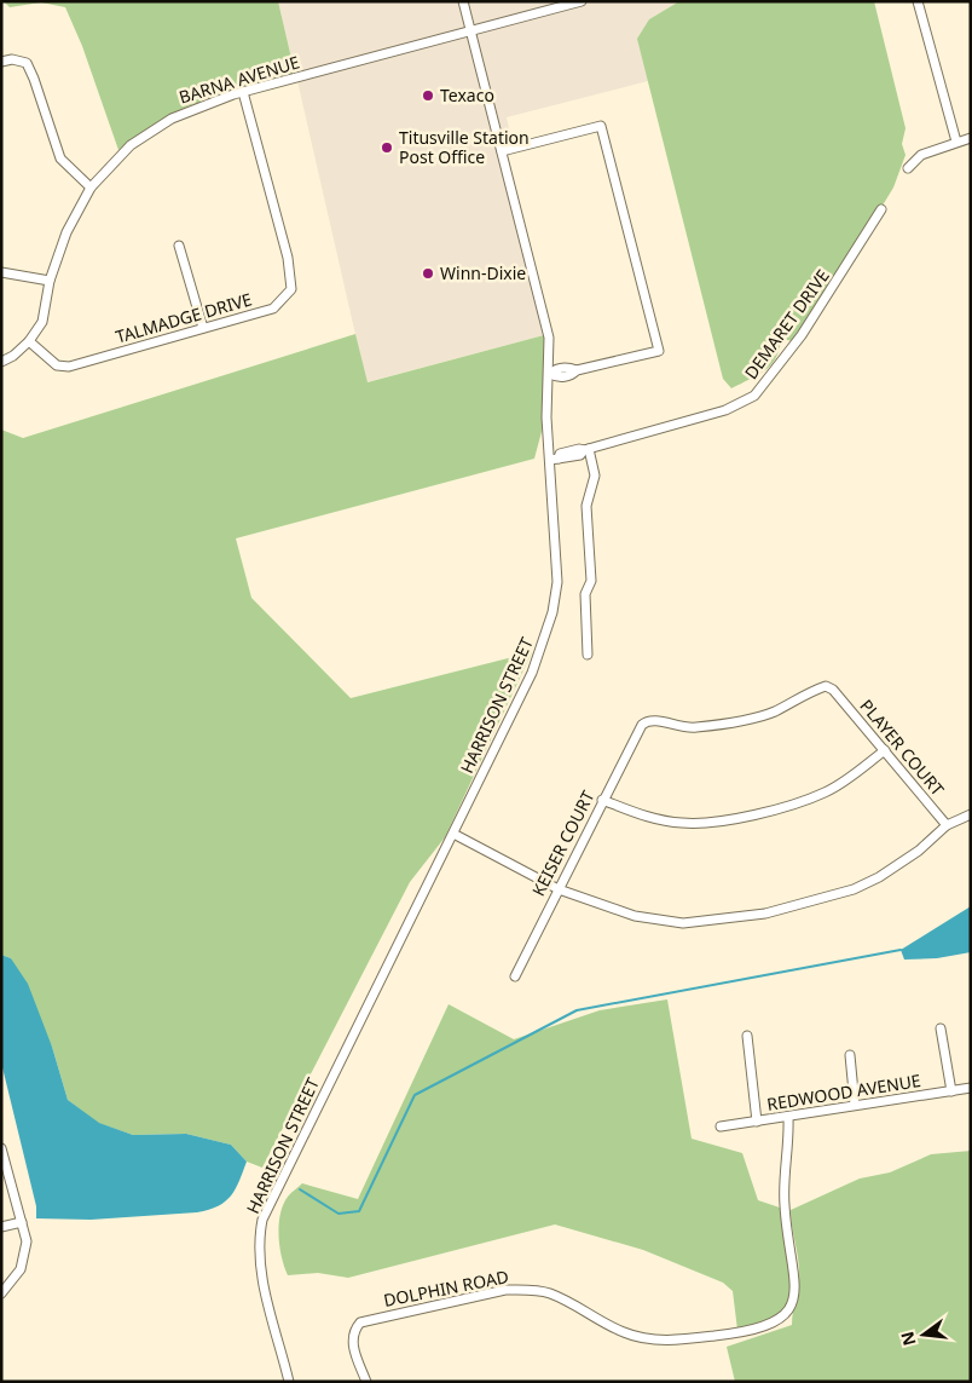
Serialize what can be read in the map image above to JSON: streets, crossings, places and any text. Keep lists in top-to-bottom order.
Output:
{
  "streets": {
    "street": [
      "BARNA AVENUE",
      "TALMADGE DRIVE",
      "DEMARET DRIVE",
      "HARRISON STREET",
      "PLAYER COURT",
      "KEISER COURT",
      "REDWOOD AVENUE",
      "DOLPHIN ROAD"
    ]
  },
  "crossings": [
    ["BARNA AVENUE", "TALMADGE DRIVE"],
    ["BARNA AVENUE", "HARRISON STREET"],
    ["DEMARET DRIVE", "HARRISON STREET"],
    ["PLAYER COURT", "KEISER COURT"],
    ["REDWOOD AVENUE", "DOLPHIN ROAD"]
  ],
  "places": ["Texaco", "Titusville Station Post Office", "Winn-Dixie"],
  "north": "left"
}
